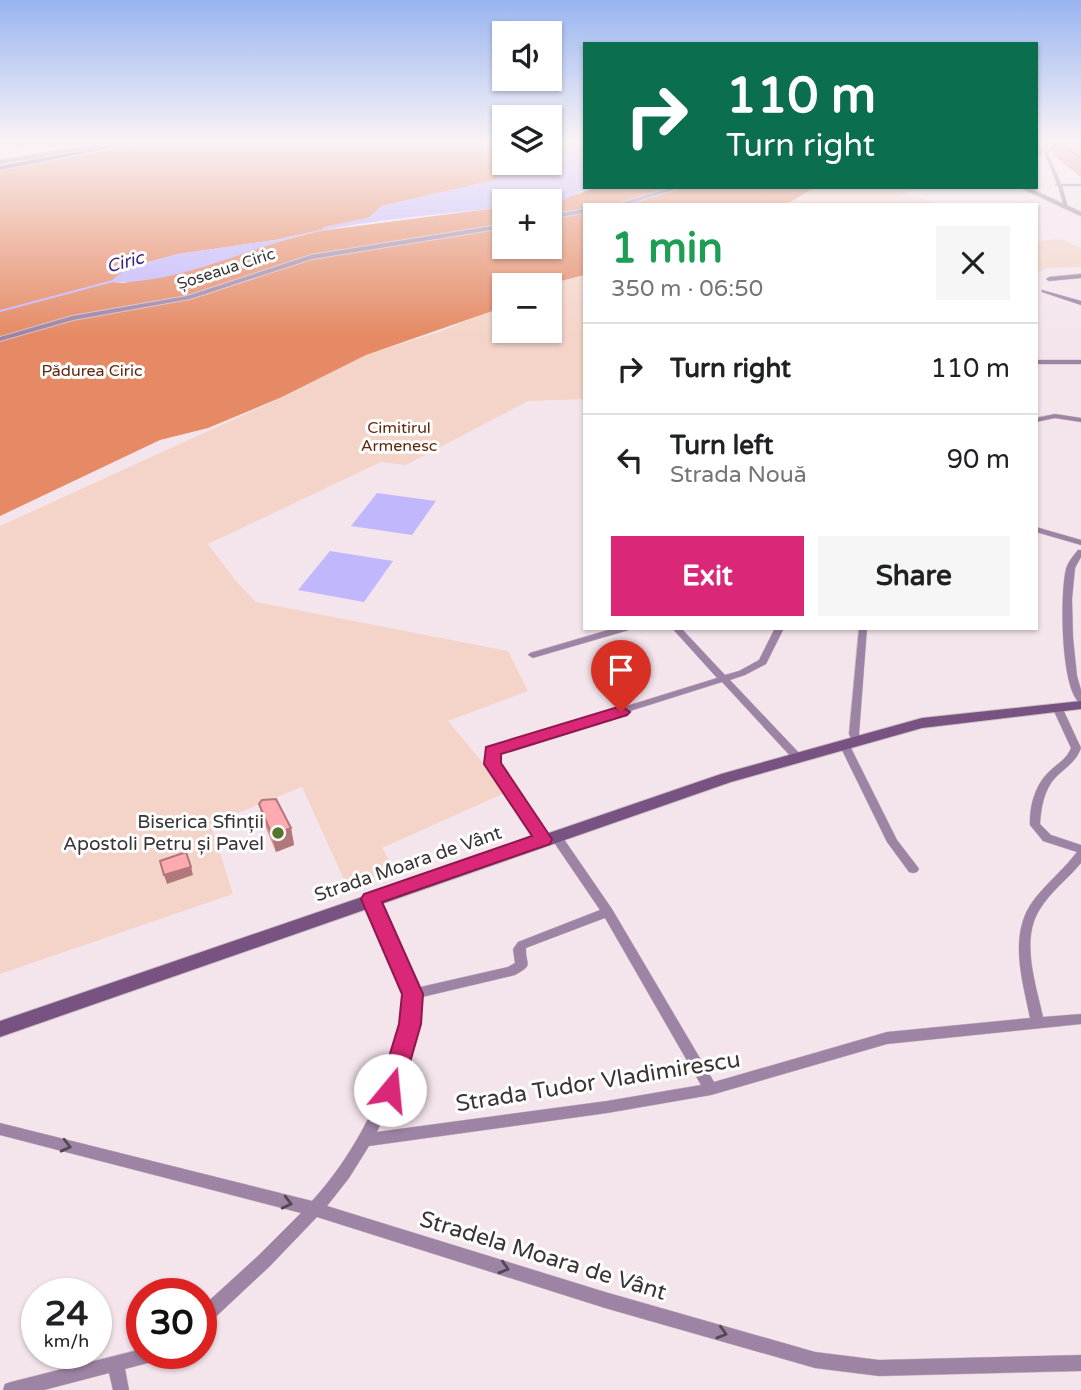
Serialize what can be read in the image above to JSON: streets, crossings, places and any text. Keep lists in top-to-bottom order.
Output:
{
  "streets": {
    "main road": ["Strada Moara de Vânt"],
    "street": ["Șoseaua Ciric", "Strada Tudor Vladimirescu", "Stradela Moara de Vânt"]
  },
  "one_way": ["Stradela Moara de Vânt"],
  "water": ["Ciric"],
  "parks": ["Pădurea Ciric", "Cimitirul Armenesc"],
  "places": ["Biserica Sfinții Apostoli Petru și Pavel"],
  "page": {
    "map_buttons": ["+", "−"],
    "turn": ["110 m", "Turn right"],
    "heading": ["1 min", "350 m · 06:50"],
    "list": [
      {
        "name": "Turn right",
        "value": "110 m"
      },
      {
        "name": "Turn left",
        "note": "Strada Nouă",
        "value": "90 m"
      }
    ],
    "buttons": ["Exit", "Share"],
    "speed": "24 km/h",
    "limit": "30"
  }
}
